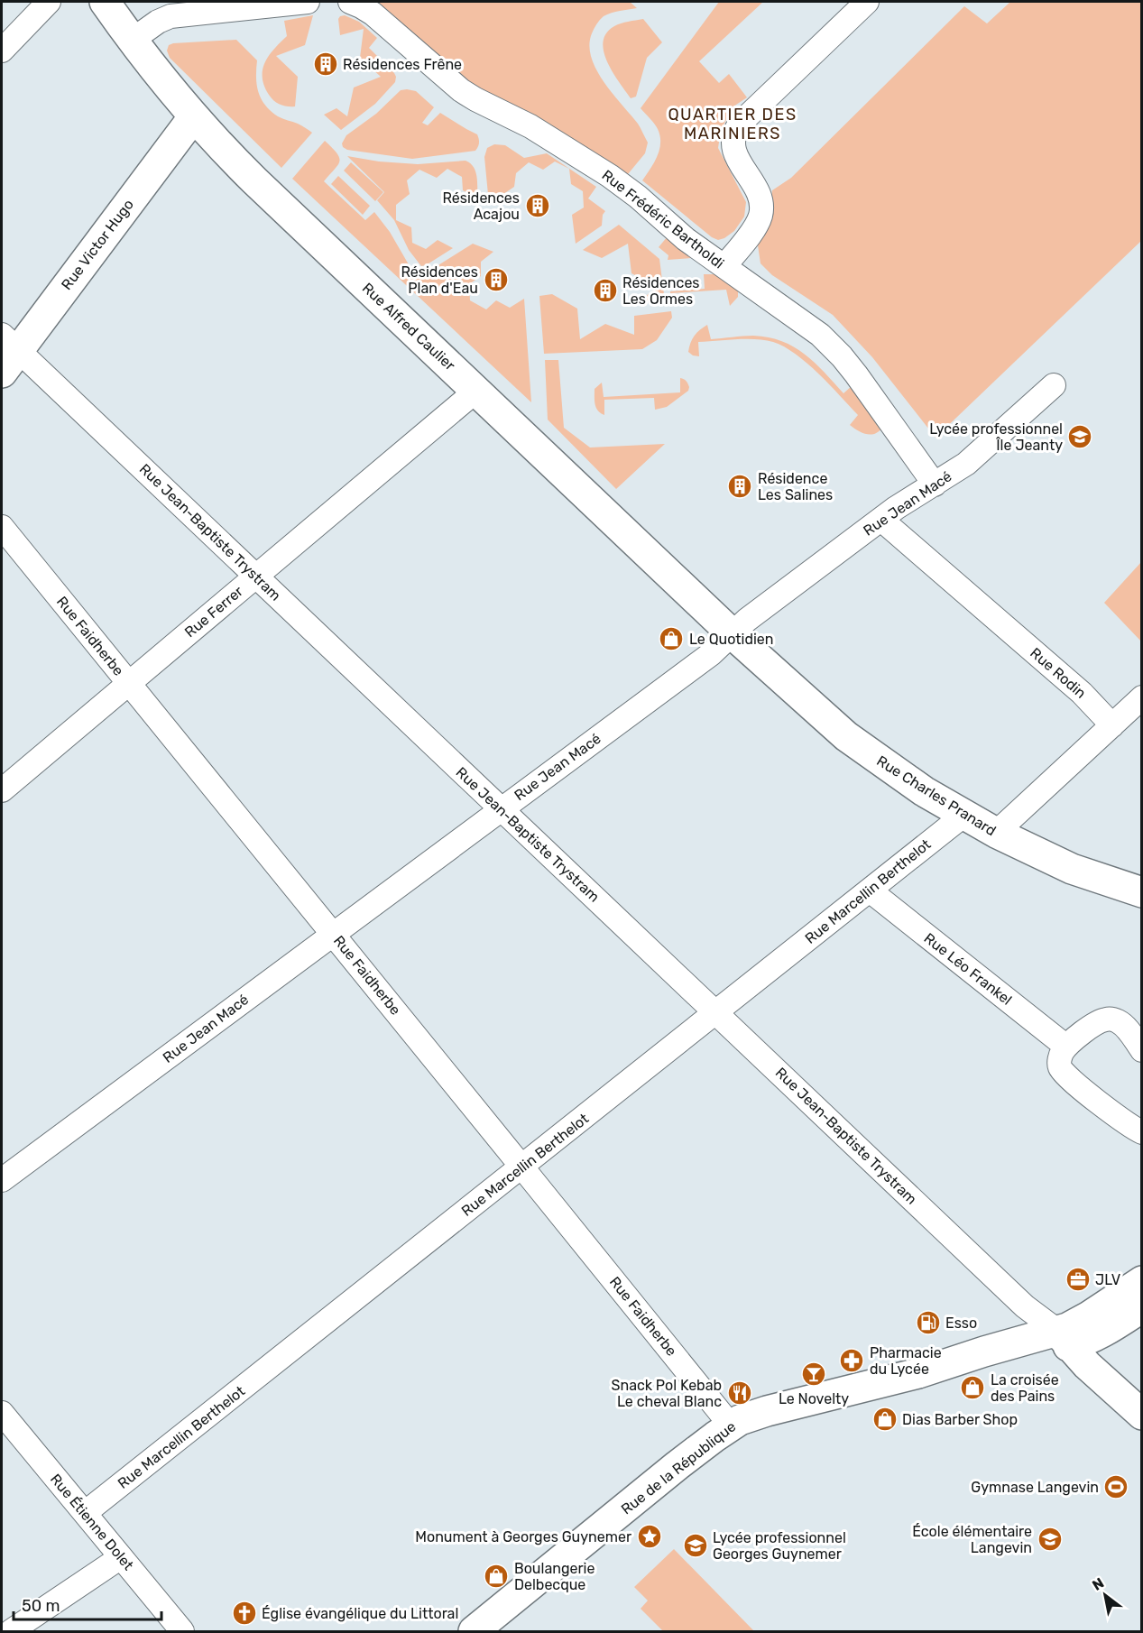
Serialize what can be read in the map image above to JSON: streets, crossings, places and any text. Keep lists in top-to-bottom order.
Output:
{
  "streets": {
    "street": [
      "Rue Frédéric Bartholdi",
      "Rue Victor Hugo",
      "Rue Alfred Caulier",
      "Rue Jean Macé",
      "Rue Jean-Baptiste Trystram",
      "Rue Ferrer",
      "Rue Faidherbe",
      "Rue Rodin",
      "Rue Charles Pranard",
      "Rue Marcellin Berthelot",
      "Rue Léo Frankel",
      "Rue de la République",
      "Rue Étienne Dolet"
    ]
  },
  "crossings": [
    ["Rue Frédéric Bartholdi", "Rue Jean Macé"],
    ["Rue Victor Hugo", "Rue Alfred Caulier"],
    ["Rue Victor Hugo", "Rue Jean-Baptiste Trystram"],
    ["Rue Alfred Caulier", "Rue Jean Macé"],
    ["Rue Alfred Caulier", "Rue Ferrer"],
    ["Rue Alfred Caulier", "Rue Charles Pranard"],
    ["Rue Jean Macé", "Rue Jean-Baptiste Trystram"],
    ["Rue Jean Macé", "Rue Faidherbe"],
    ["Rue Jean Macé", "Rue Rodin"],
    ["Rue Jean Macé", "Rue Charles Pranard"],
    ["Rue Jean-Baptiste Trystram", "Rue Ferrer"],
    ["Rue Jean-Baptiste Trystram", "Rue Marcellin Berthelot"],
    ["Rue Jean-Baptiste Trystram", "Rue de la République"],
    ["Rue Ferrer", "Rue Faidherbe"],
    ["Rue Faidherbe", "Rue Marcellin Berthelot"],
    ["Rue Faidherbe", "Rue de la République"],
    ["Rue Charles Pranard", "Rue Marcellin Berthelot"],
    ["Rue Marcellin Berthelot", "Rue Léo Frankel"],
    ["Rue Marcellin Berthelot", "Rue Étienne Dolet"]
  ],
  "districts": ["QUARTIER DES MARINIERS"],
  "places": {
    "building": [
      "Résidences Frêne",
      "Résidences Acajou",
      "Résidences Plan d'Eau",
      "Résidences Les Ormes",
      "Résidence Les Salines"
    ],
    "school or university": ["Lycée professionnel Île Jeanty", "École élémentaire Langevin", "Lycée professionnel Georges Guynemer"],
    "shop": [
      "Le Quotidien",
      "La croisée des Pains",
      "Dias Barber Shop",
      "Boulangerie Delbecque"
    ],
    "office": ["JLV"],
    "fuel station": ["Esso"],
    "pharmacy": ["Pharmacie du Lycée"],
    "bar": ["Le Novelty"],
    "restaurant": ["Snack Pol Kebab Le cheval Blanc"],
    "sports": ["Gymnase Langevin"],
    "place": ["Monument à Georges Guynemer"],
    "church": ["Église évangélique du Littoral"]
  },
  "scale_bar": "50 m",
  "north": "top left"
}
